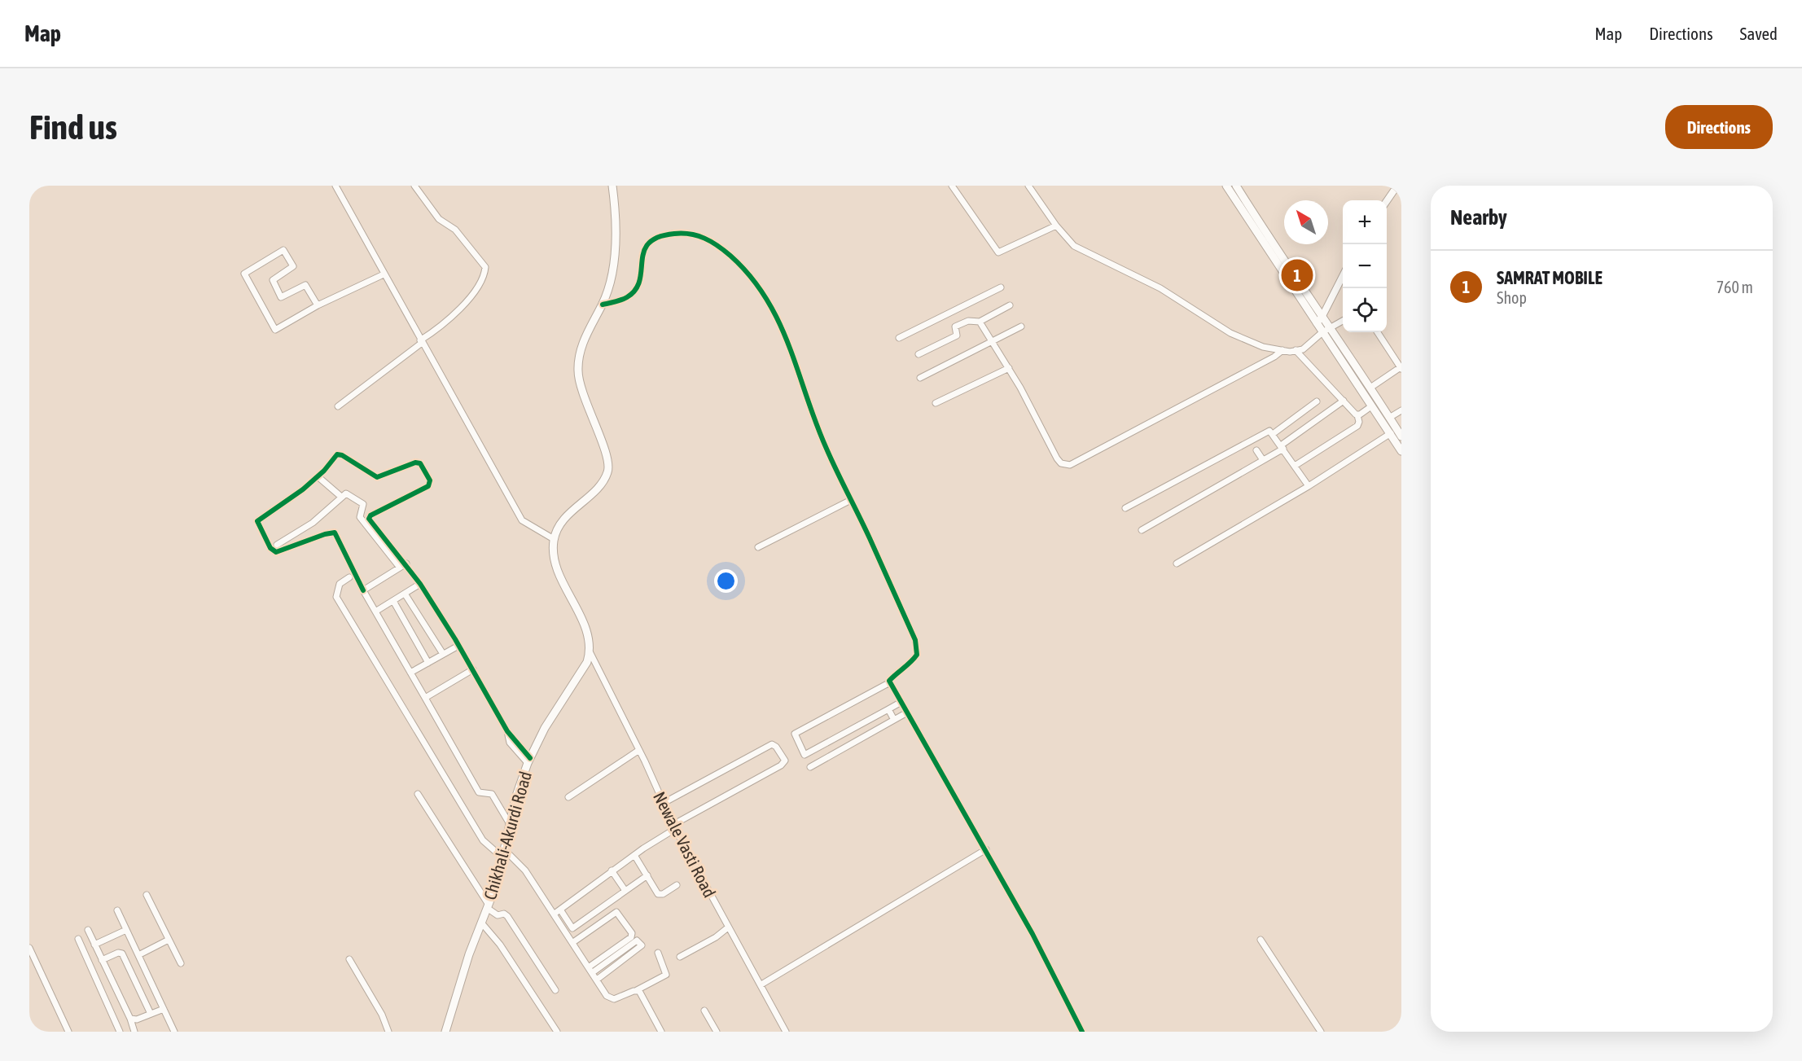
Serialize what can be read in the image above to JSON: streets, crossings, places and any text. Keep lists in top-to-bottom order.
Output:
{
  "streets": {
    "main road": ["Chikhali-Akurdi Road"],
    "street": ["Newale Vasti Road"]
  },
  "crossings": [
    ["Chikhali-Akurdi Road", "Newale Vasti Road"]
  ],
  "north": "top left",
  "page": {
    "header": "Map",
    "nav": ["Map", "Directions", "Saved"],
    "buttons": "Directions",
    "title": "Find us",
    "heading": "Nearby",
    "map_buttons": ["+", "−"],
    "list": [
      {
        "mark": "1",
        "name": "SAMRAT MOBILE",
        "note": "Shop",
        "value": "760 m"
      }
    ],
    "pins": "1"
  }
}
